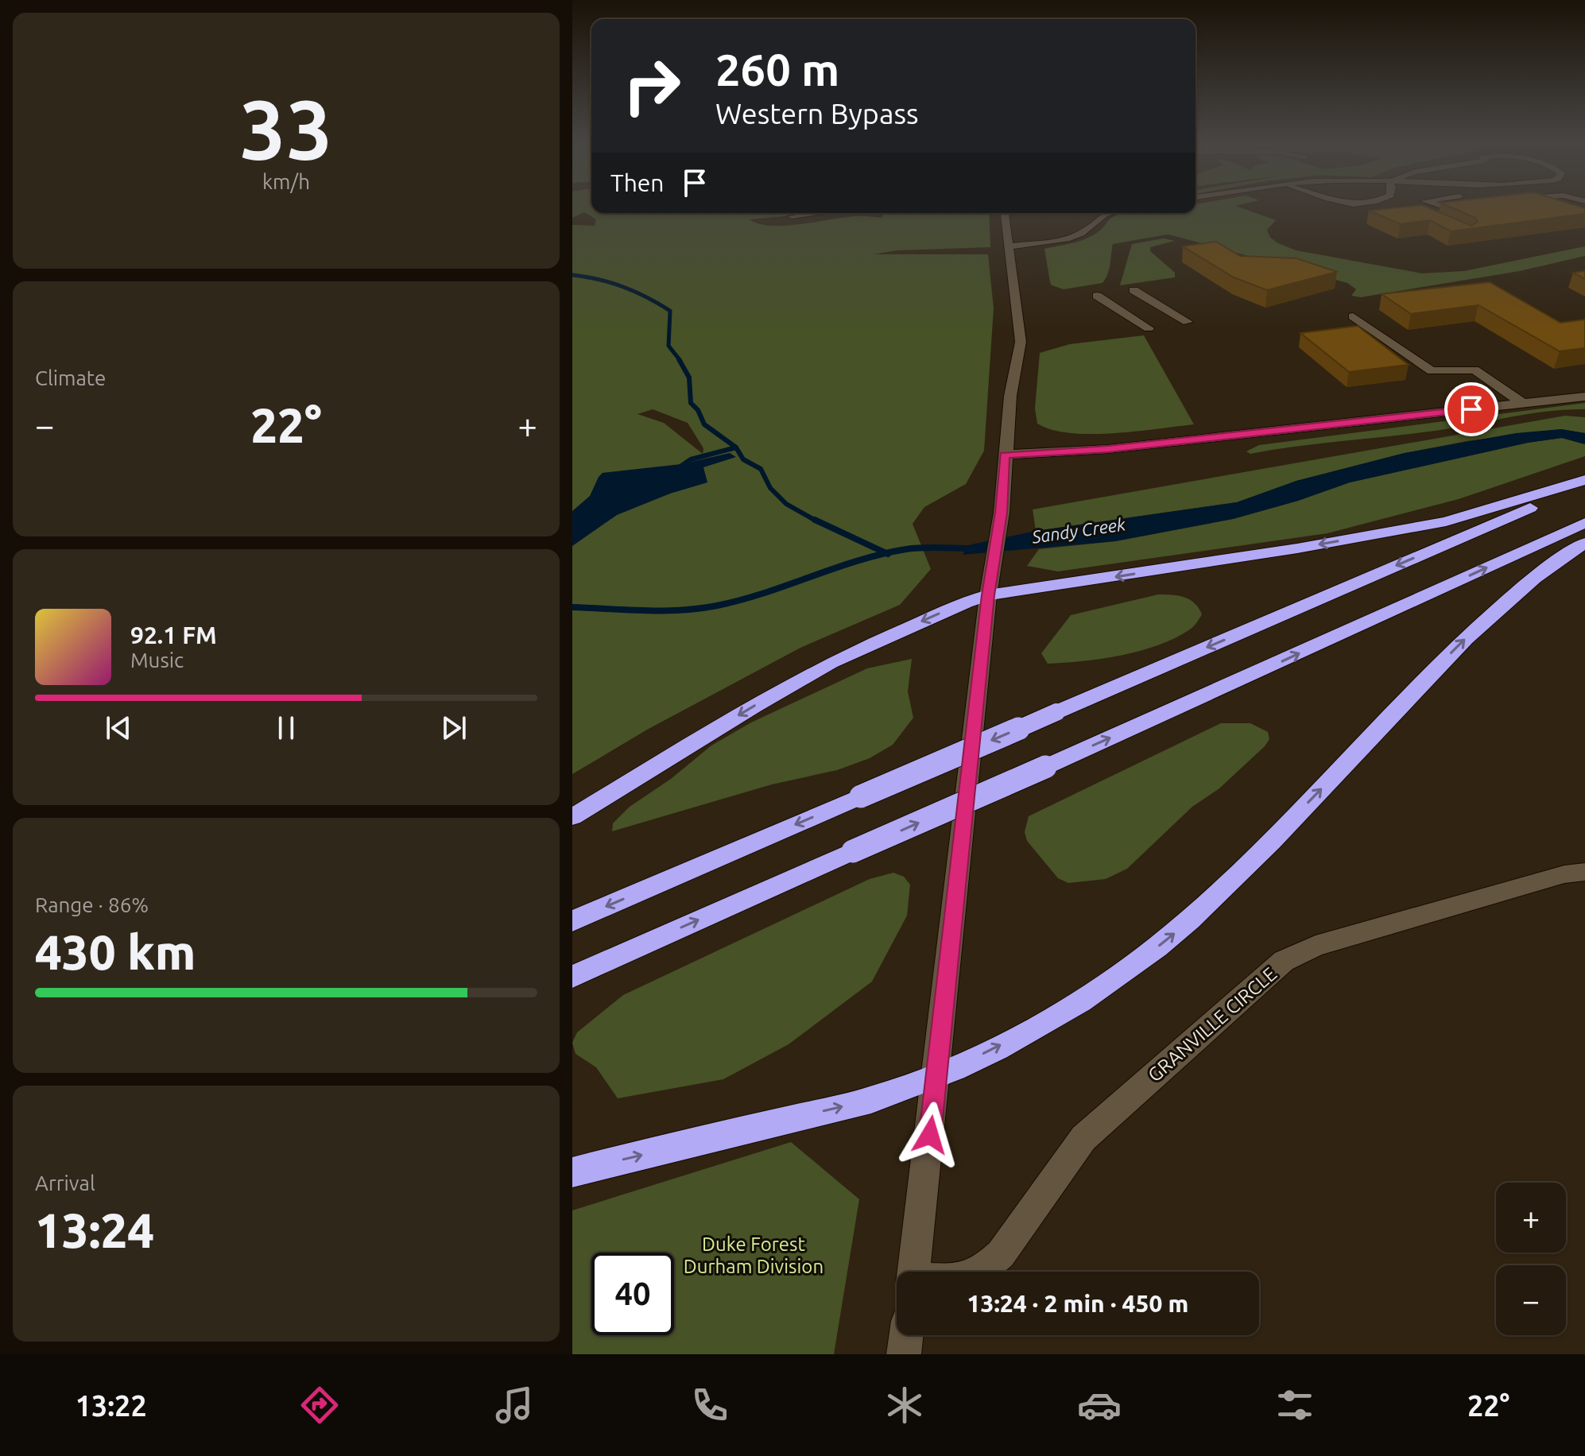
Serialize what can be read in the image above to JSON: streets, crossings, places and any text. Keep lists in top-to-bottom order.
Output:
{
  "streets": {
    "street": ["GRANVILLE CIRCLE"]
  },
  "water": ["Sandy Creek"],
  "parks": ["Duke Forest Durham Division"],
  "page": {
    "tile": [
      ["33", "km/h"],
      "Climate",
      ["Range · 86%", "430 km"],
      ["Arrival", "13:24"]
    ],
    "turn": ["260 m", "Western Bypass"],
    "then": "Then",
    "heat": ["−", "22°", "+"],
    "song": ["92.1 FM", "Music"],
    "map_buttons": ["+", "−"],
    "limit": "40",
    "trip": "13:24 · 2 min · 450 m",
    "tabs": ["13:22", "22°"]
  }
}
